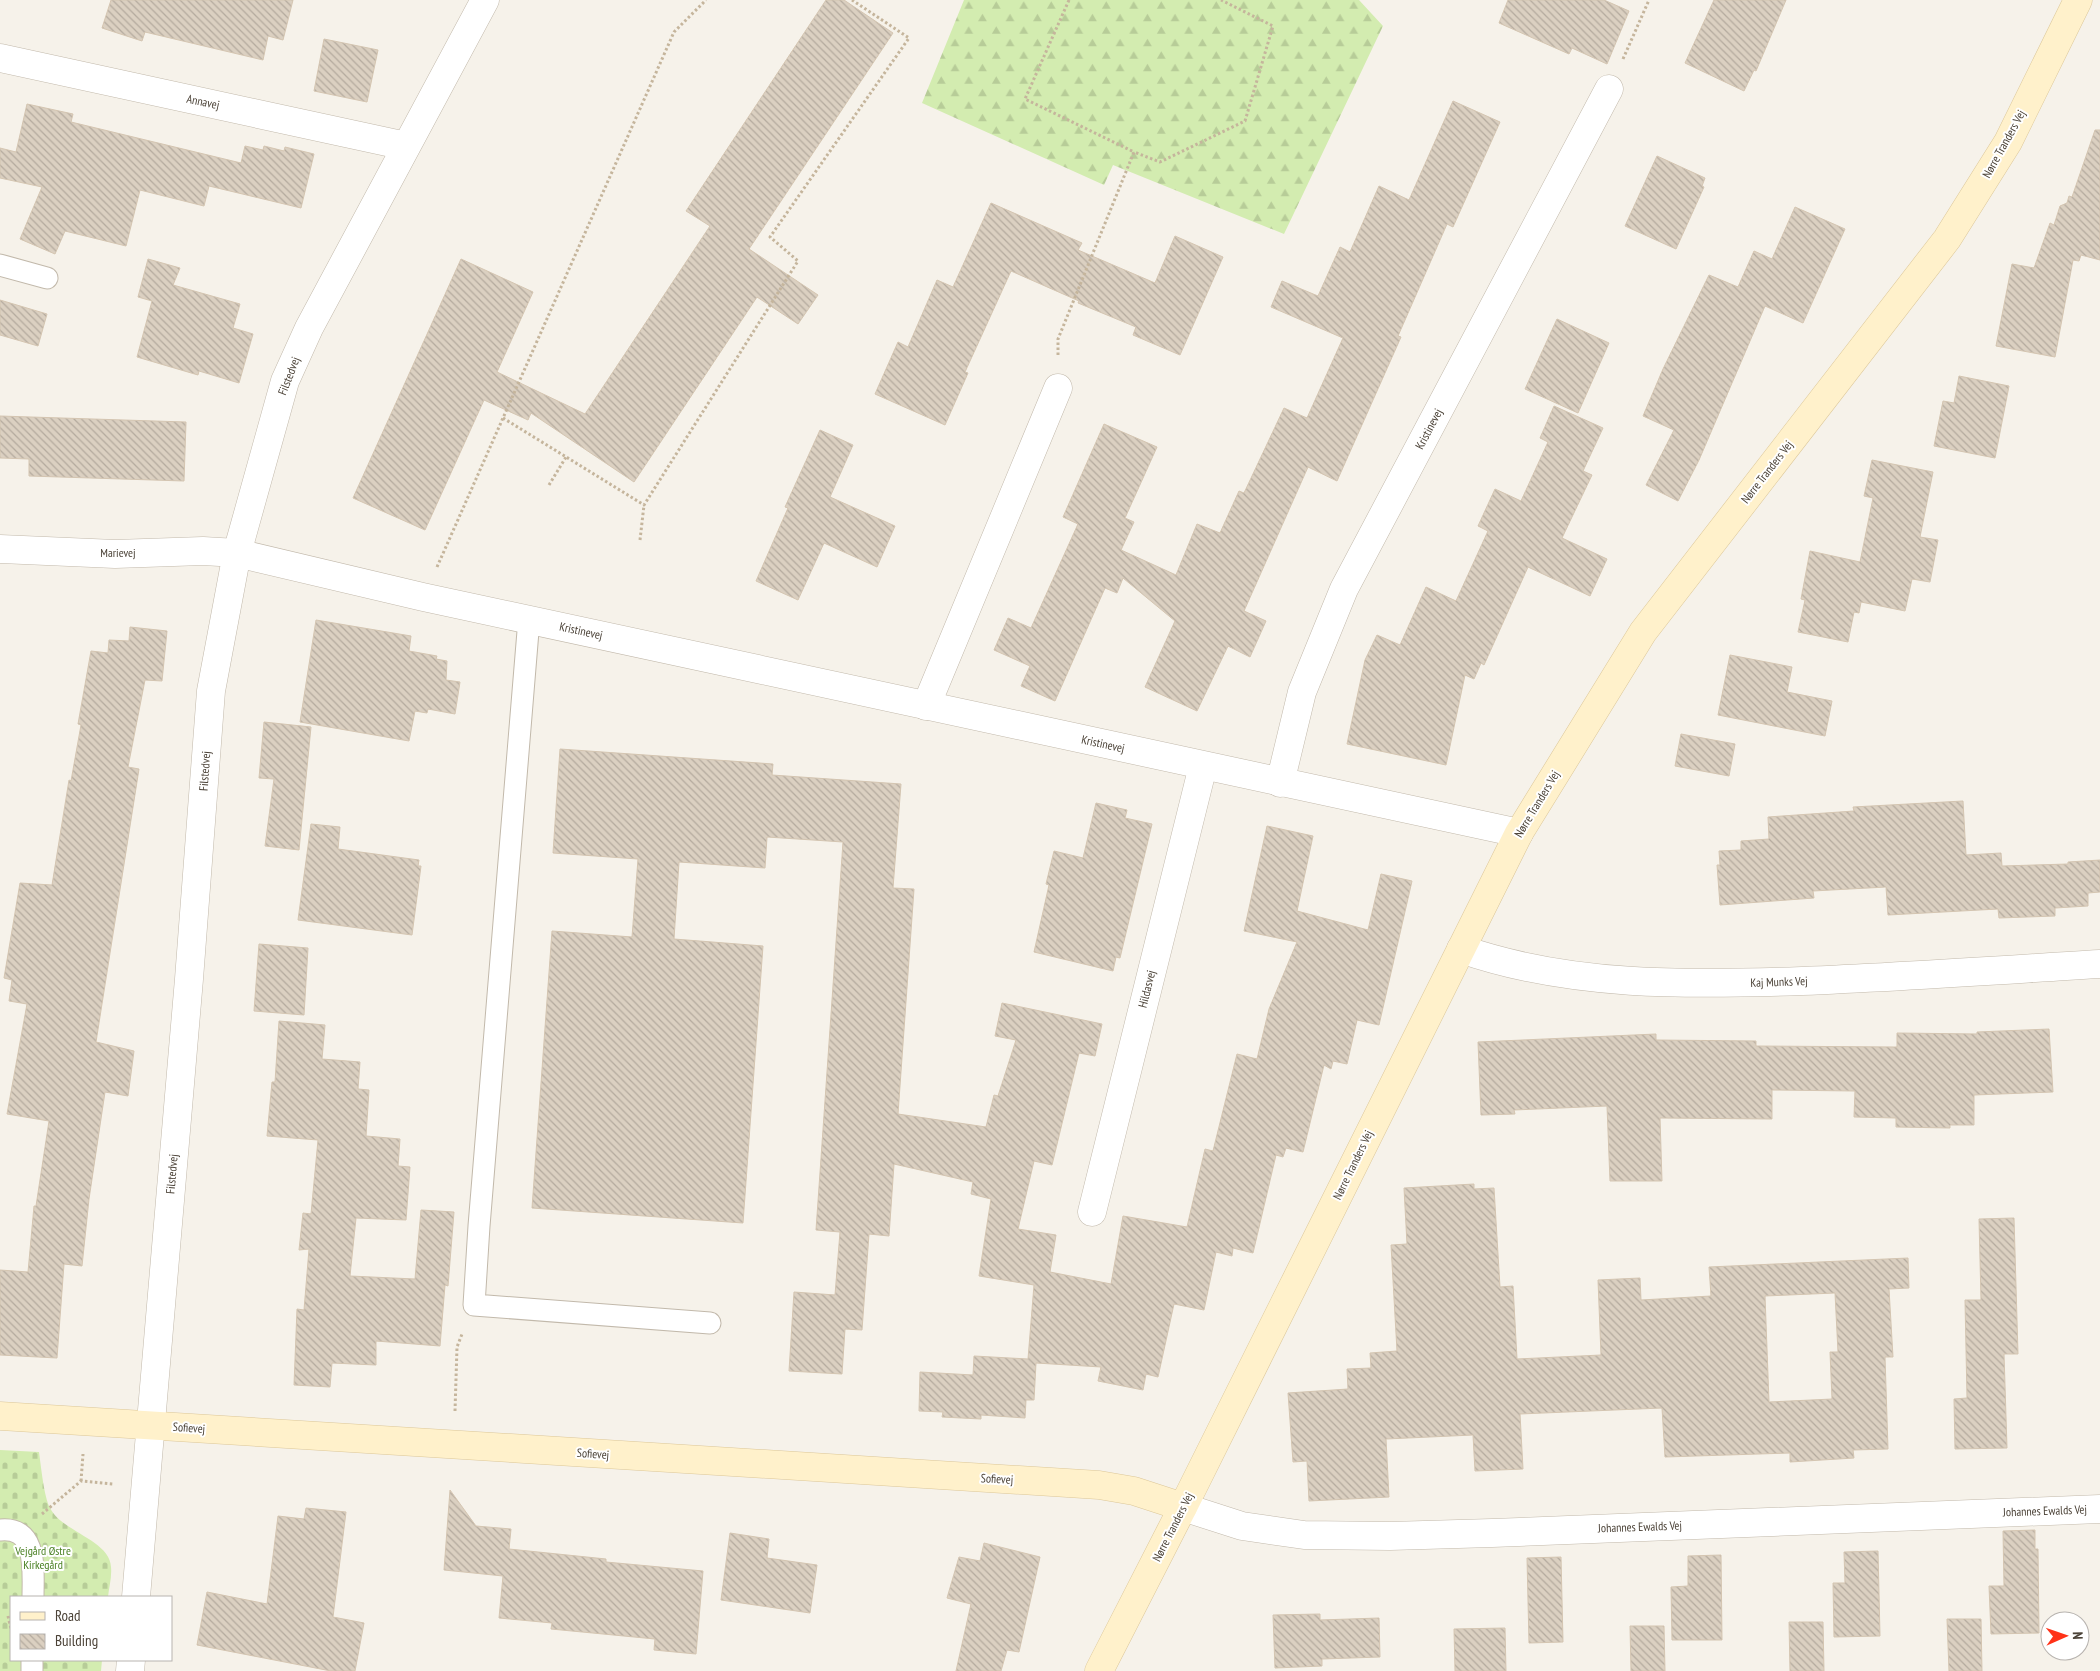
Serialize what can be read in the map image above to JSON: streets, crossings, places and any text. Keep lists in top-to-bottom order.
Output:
{
  "streets": {
    "street": [
      "Annavej",
      "Nørre Tranders Vej",
      "Filstedvej",
      "Kristinevej",
      "Marievej",
      "Kaj Munks Vej",
      "Hildasvej",
      "Sofievej",
      "Johannes Ewalds Vej"
    ]
  },
  "crossings": [
    ["Annavej", "Filstedvej"],
    ["Nørre Tranders Vej", "Kristinevej"],
    ["Nørre Tranders Vej", "Kaj Munks Vej"],
    ["Nørre Tranders Vej", "Sofievej"],
    ["Nørre Tranders Vej", "Johannes Ewalds Vej"],
    ["Filstedvej", "Kristinevej"],
    ["Filstedvej", "Marievej"],
    ["Filstedvej", "Sofievej"],
    ["Kristinevej", "Marievej"],
    ["Kristinevej", "Hildasvej"],
    ["Sofievej", "Johannes Ewalds Vej"]
  ],
  "parks": ["Vejgård Østre Kirkegård"],
  "legend": ["Road", "Building"],
  "north": "right"
}
